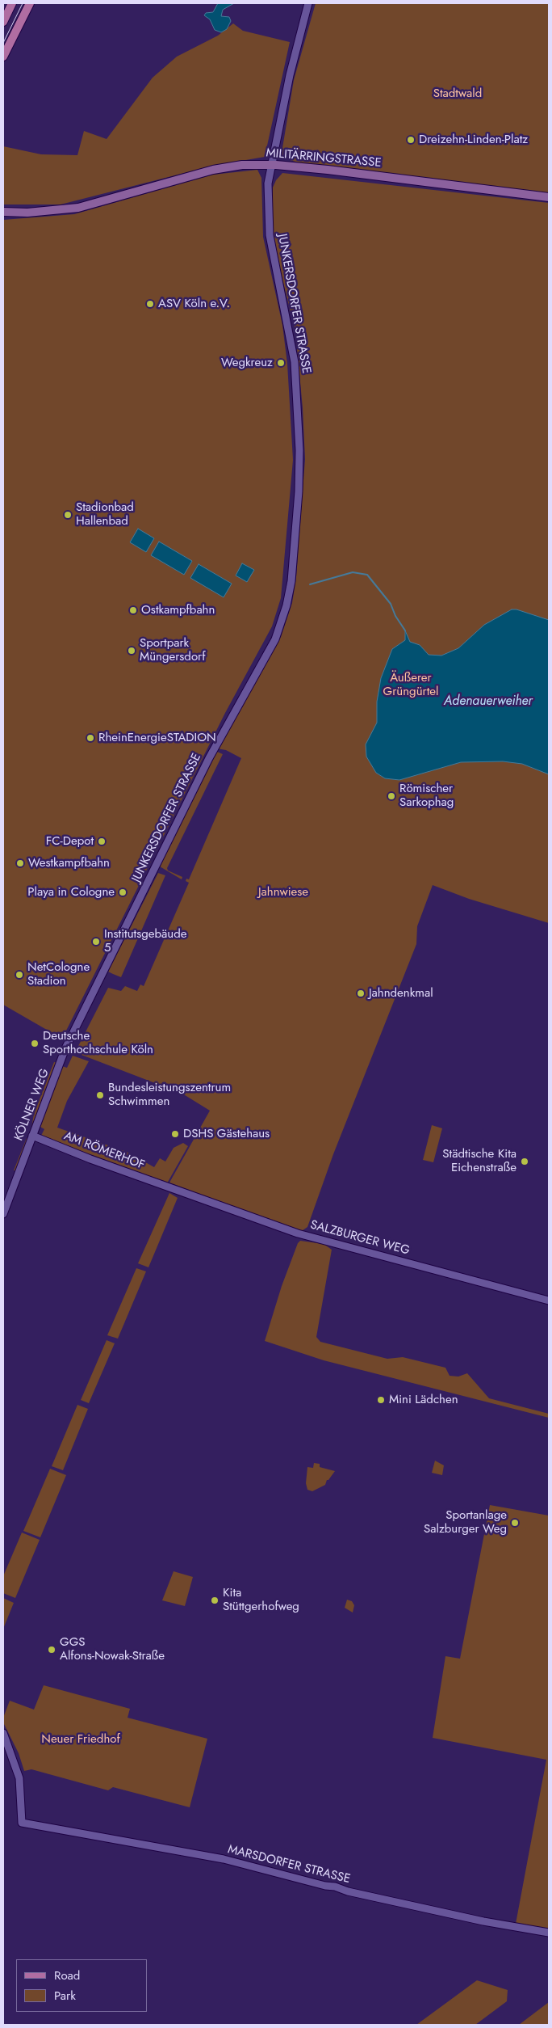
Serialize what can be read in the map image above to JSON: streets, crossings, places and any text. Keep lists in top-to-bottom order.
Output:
{
  "streets": {
    "main road": ["MILITÄRRINGSTRASSE"],
    "street": [
      "JUNKERSDORFER STRASSE",
      "KÖLNER WEG",
      "AM RÖMERHOF",
      "SALZBURGER WEG",
      "MARSDORFER STRASSE"
    ]
  },
  "crossings": [
    ["MILITÄRRINGSTRASSE", "JUNKERSDORFER STRASSE"],
    ["JUNKERSDORFER STRASSE", "KÖLNER WEG"],
    ["KÖLNER WEG", "AM RÖMERHOF"],
    ["AM RÖMERHOF", "SALZBURGER WEG"]
  ],
  "water": ["Adenauerweiher"],
  "parks": [
    "Stadtwald",
    "Äußerer Grüngürtel",
    "Jahnwiese",
    "Neuer Friedhof"
  ],
  "places": [
    "Dreizehn-Linden-Platz",
    "ASV Köln e.V.",
    "Wegkreuz",
    "Stadionbad Hallenbad",
    "Ostkampfbahn",
    "Sportpark Müngersdorf",
    "RheinEnergieSTADION",
    "Römischer Sarkophag",
    "FC-Depot",
    "Westkampfbahn",
    "Playa in Cologne",
    "Institutsgebäude 5",
    "NetCologne Stadion",
    "Jahndenkmal",
    "Deutsche Sporthochschule Köln",
    "Bundesleistungszentrum Schwimmen",
    "DSHS Gästehaus",
    "Städtische Kita Eichenstraße",
    "Mini Lädchen",
    "Sportanlage Salzburger Weg",
    "Kita Stüttgerhofweg",
    "GGS Alfons-Nowak-Straße"
  ],
  "legend": ["Road", "Park"]
}
